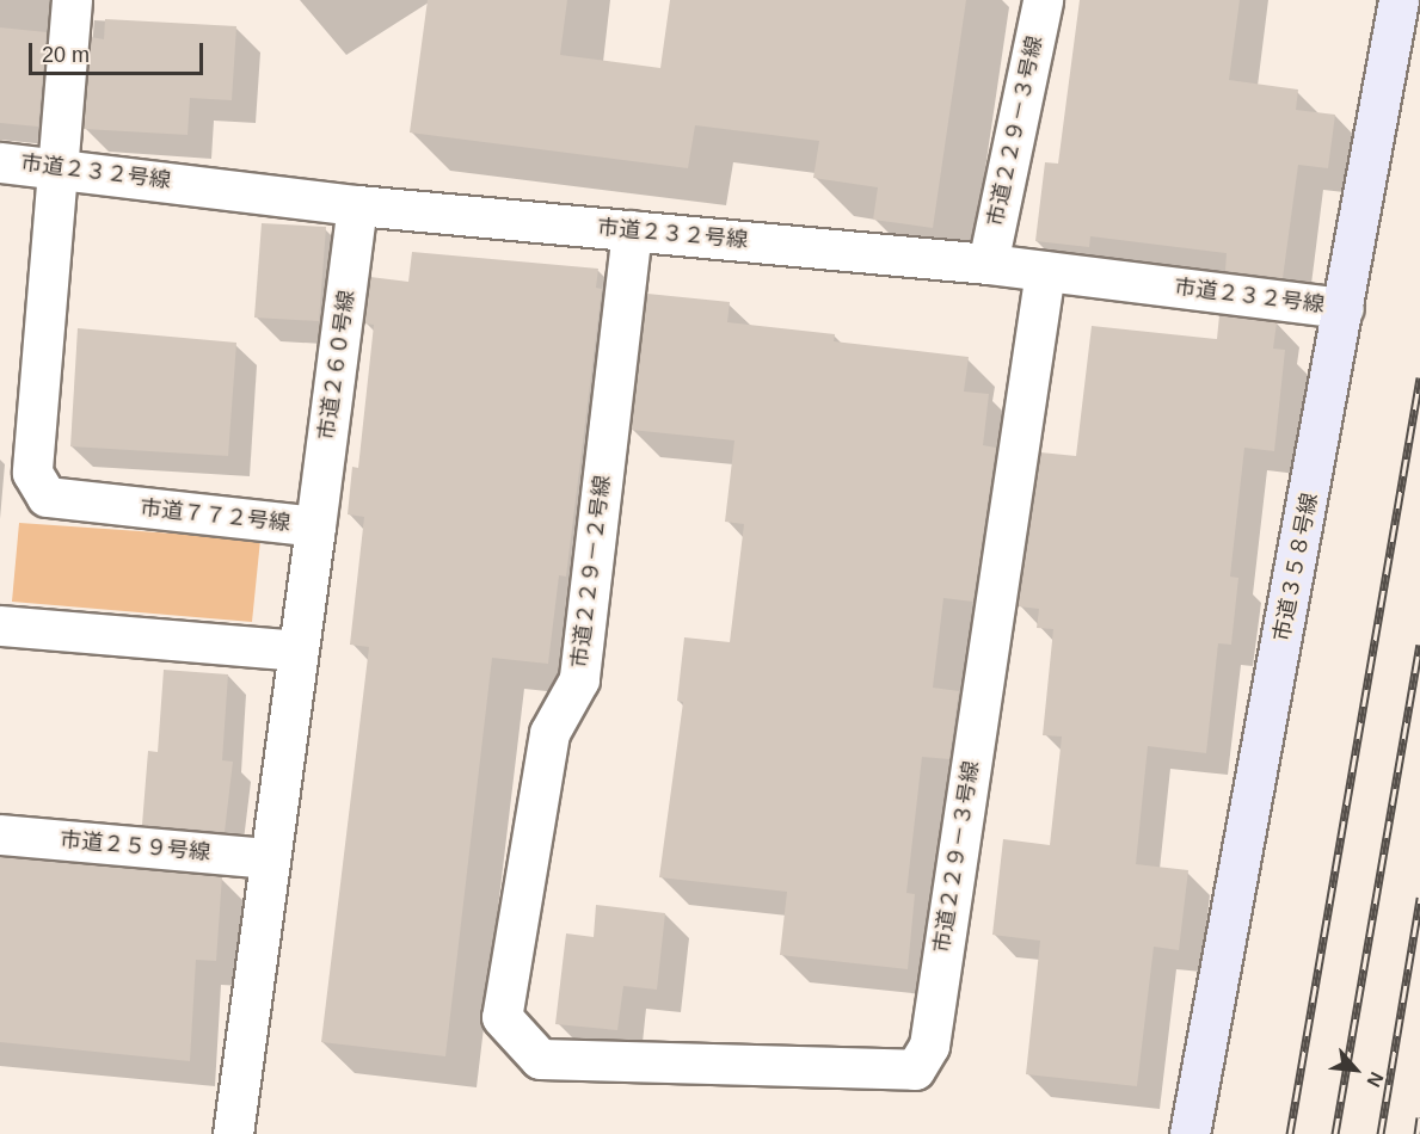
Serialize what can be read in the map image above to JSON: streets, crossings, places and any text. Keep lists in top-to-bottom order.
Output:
{
  "streets": {
    "street": [
      "市道２２９－３号線",
      "市道２３２号線",
      "市道２６０号線",
      "市道７７２号線",
      "市道３５８号線",
      "市道２２９－２号線",
      "市道２５９号線"
    ]
  },
  "crossings": [
    ["市道２２９－３号線", "市道２３２号線"],
    ["市道２２９－３号線", "市道２２９－２号線"],
    ["市道２３２号線", "市道２６０号線"],
    ["市道２３２号線", "市道７７２号線"],
    ["市道２３２号線", "市道３５８号線"],
    ["市道２３２号線", "市道２２９－２号線"],
    ["市道２６０号線", "市道７７２号線"],
    ["市道７７２号線", "市道２５９号線"]
  ],
  "scale_bar": "20 m",
  "north": "bottom right"
}
